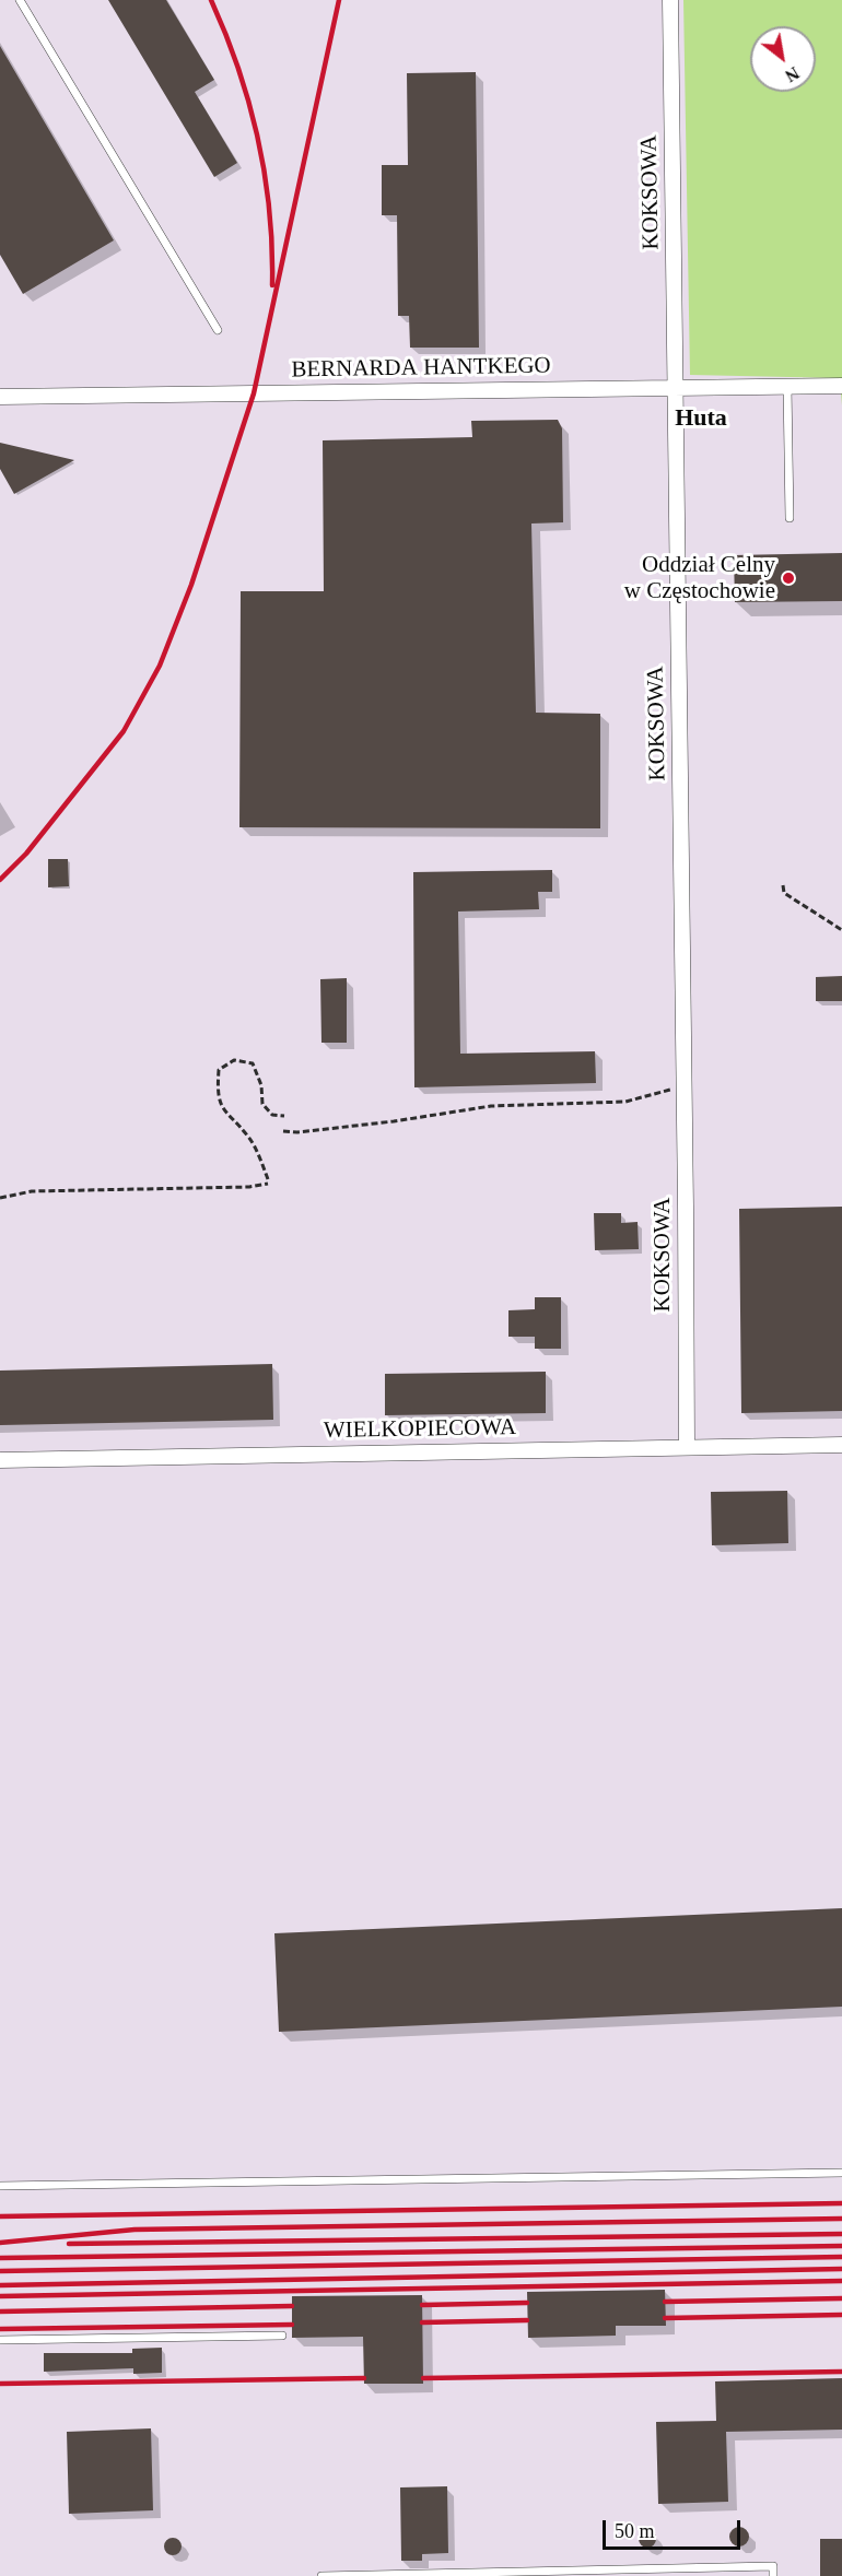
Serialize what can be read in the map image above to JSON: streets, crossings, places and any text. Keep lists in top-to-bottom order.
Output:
{
  "streets": {
    "street": ["KOKSOWA", "BERNARDA HANTKEGO", "WIELKOPIECOWA"]
  },
  "crossings": [
    ["KOKSOWA", "BERNARDA HANTKEGO"],
    ["KOKSOWA", "WIELKOPIECOWA"]
  ],
  "districts": ["Huta"],
  "places": ["Oddział Celny w Częstochowie"],
  "scale_bar": "50 m",
  "north": "bottom right"
}
